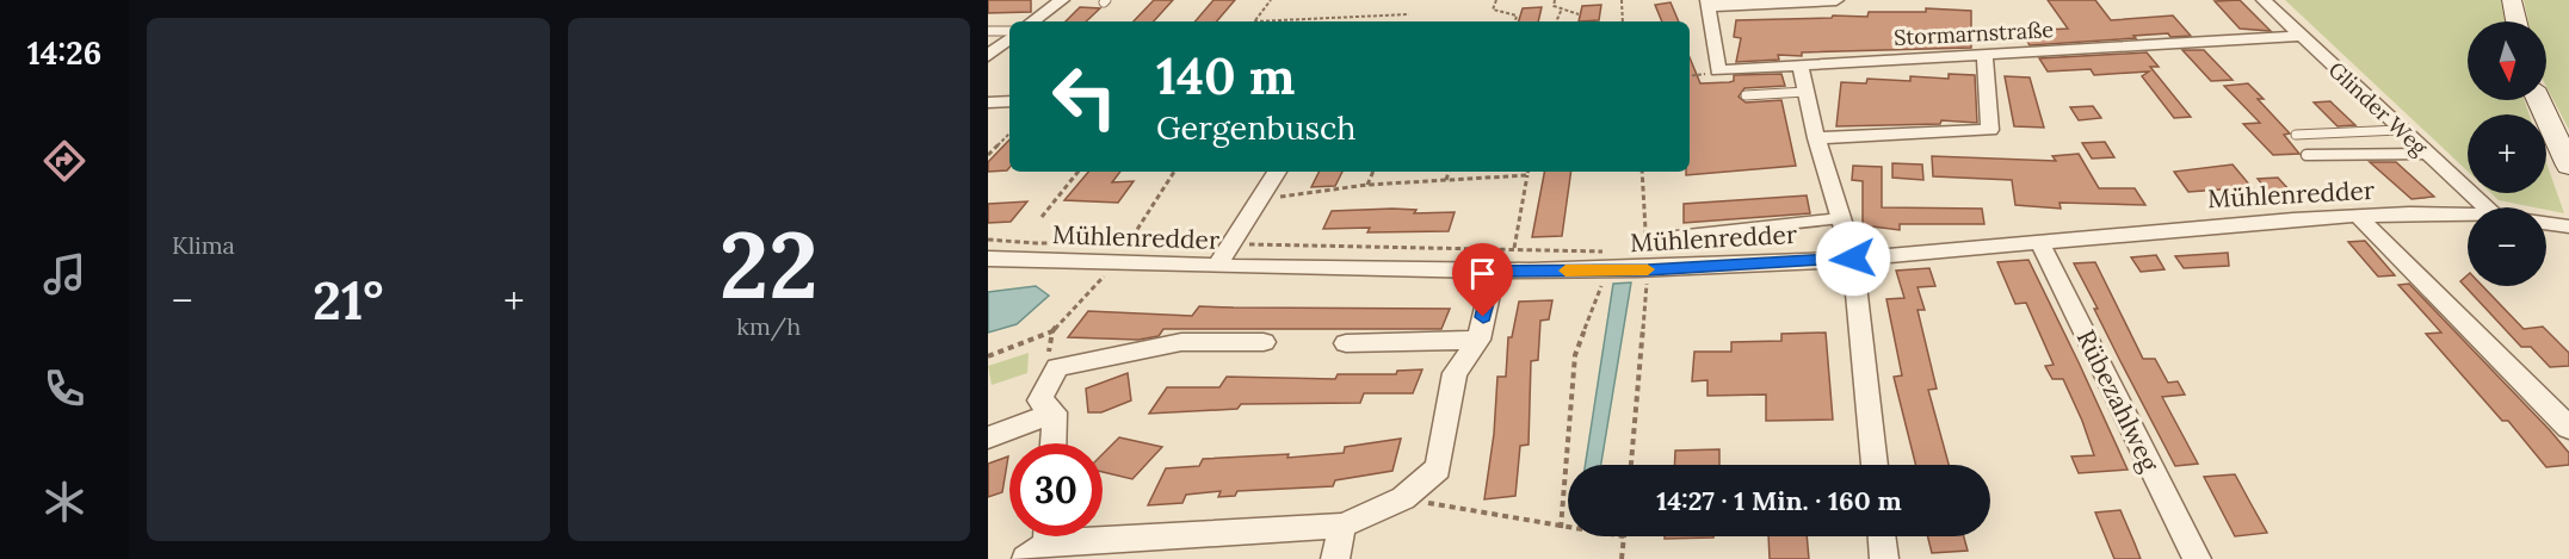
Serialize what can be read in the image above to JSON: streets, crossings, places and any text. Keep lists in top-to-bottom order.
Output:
{
  "streets": {
    "street": [
      "Stormarnstraße",
      "Glinder Weg",
      "Mühlenredder",
      "Rübezahlweg"
    ]
  },
  "crossings": [
    ["Stormarnstraße", "Glinder Weg"],
    ["Mühlenredder", "Rübezahlweg"]
  ],
  "north": "bottom",
  "page": {
    "tabs": "14:26",
    "tile": [
      "Klima",
      ["22", "km/h"]
    ],
    "map_buttons": ["+", "−"],
    "turn": ["140 m", "Gergenbusch"],
    "heat": ["−", "21°", "+"],
    "limit": "30",
    "trip": "14:27 · 1 Min. · 160 m"
  }
}
